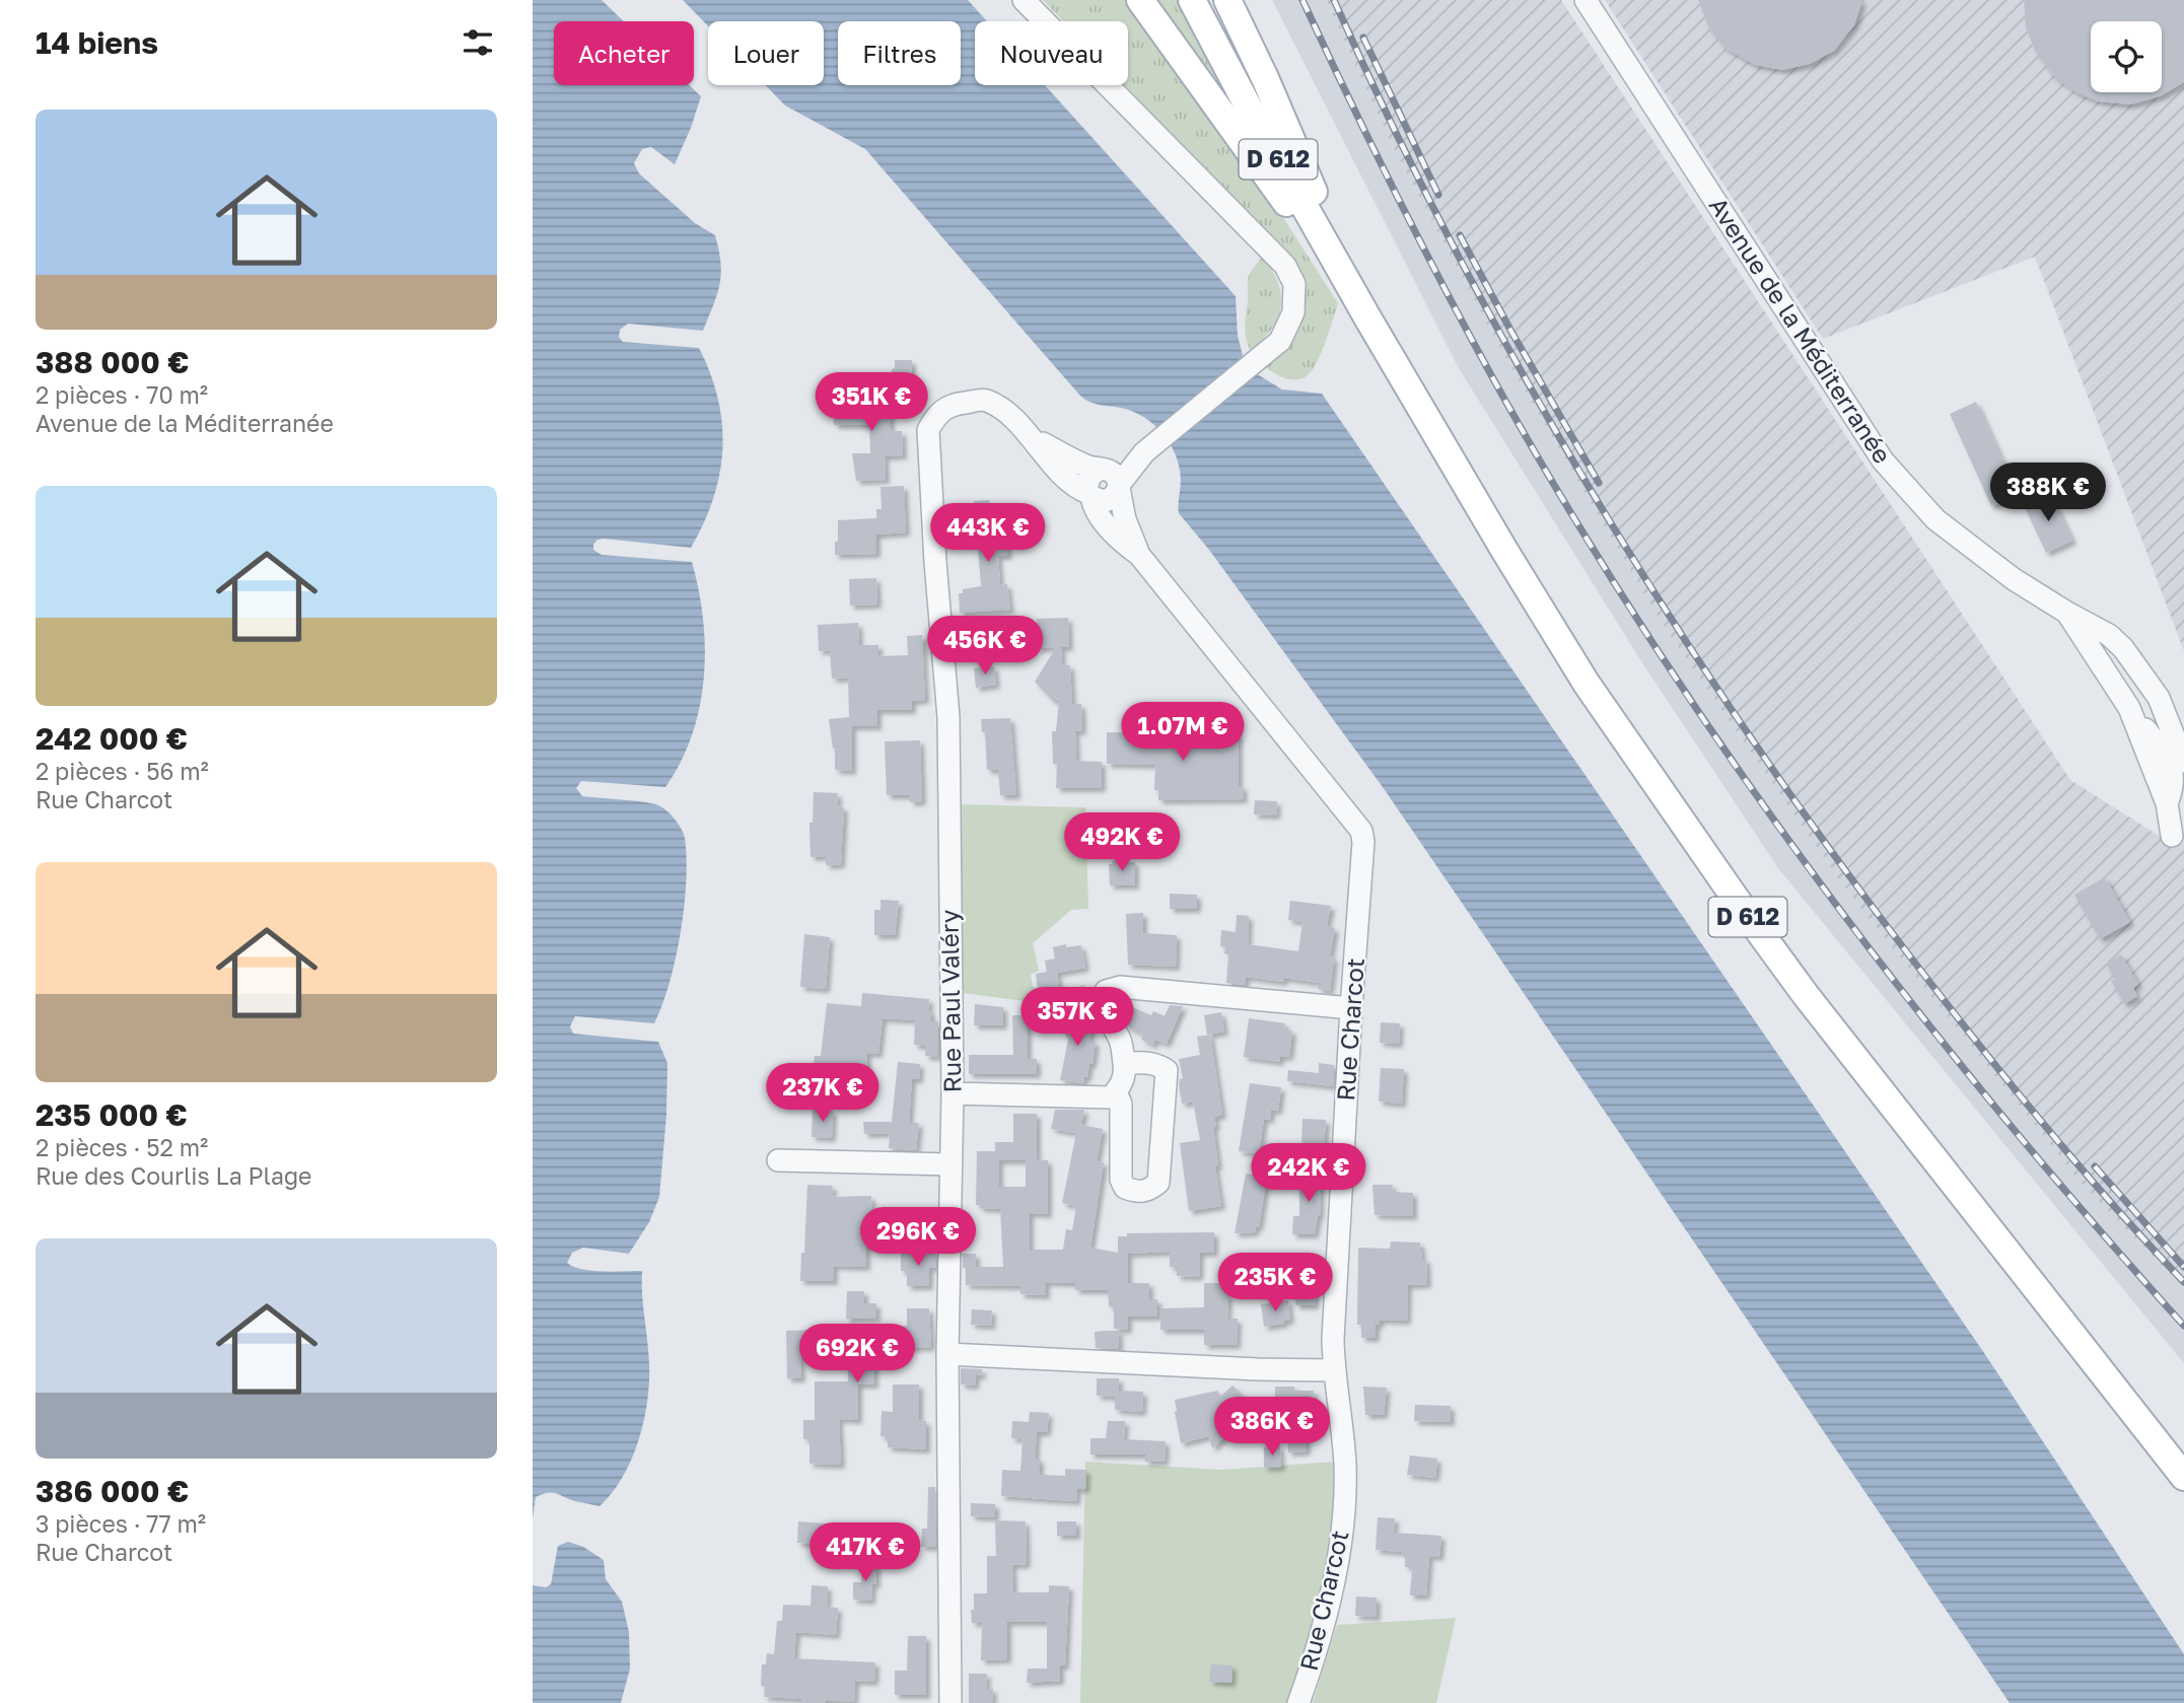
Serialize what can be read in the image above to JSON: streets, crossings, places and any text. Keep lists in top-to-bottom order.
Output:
{
  "streets": {
    "main road": ["D 612"],
    "street": ["Avenue de la Méditerranée", "Rue Paul Valéry", "Rue Charcot"]
  },
  "crossings": [
    ["Rue Paul Valéry", "Rue Charcot"]
  ],
  "page": {
    "heading": "14 biens",
    "chip": [
      "Acheter",
      "Louer",
      "Filtres",
      "Nouveau"
    ],
    "list": [
      {
        "name": "388 000 €",
        "note": "2 pièces · 70 m² · Avenue de la Méditerranée"
      },
      {
        "name": "242 000 €",
        "note": "2 pièces · 56 m² · Rue Charcot"
      },
      {
        "name": "235 000 €",
        "note": "2 pièces · 52 m² · Rue des Courlis La Plage"
      },
      {
        "name": "386 000 €",
        "note": "3 pièces · 77 m² · Rue Charcot"
      }
    ],
    "price": [
      "351K €",
      "388K €",
      "443K €",
      "456K €",
      "1.07M €",
      "492K €",
      "357K €",
      "237K €",
      "242K €",
      "296K €",
      "235K €",
      "692K €",
      "386K €",
      "417K €"
    ]
  }
}
